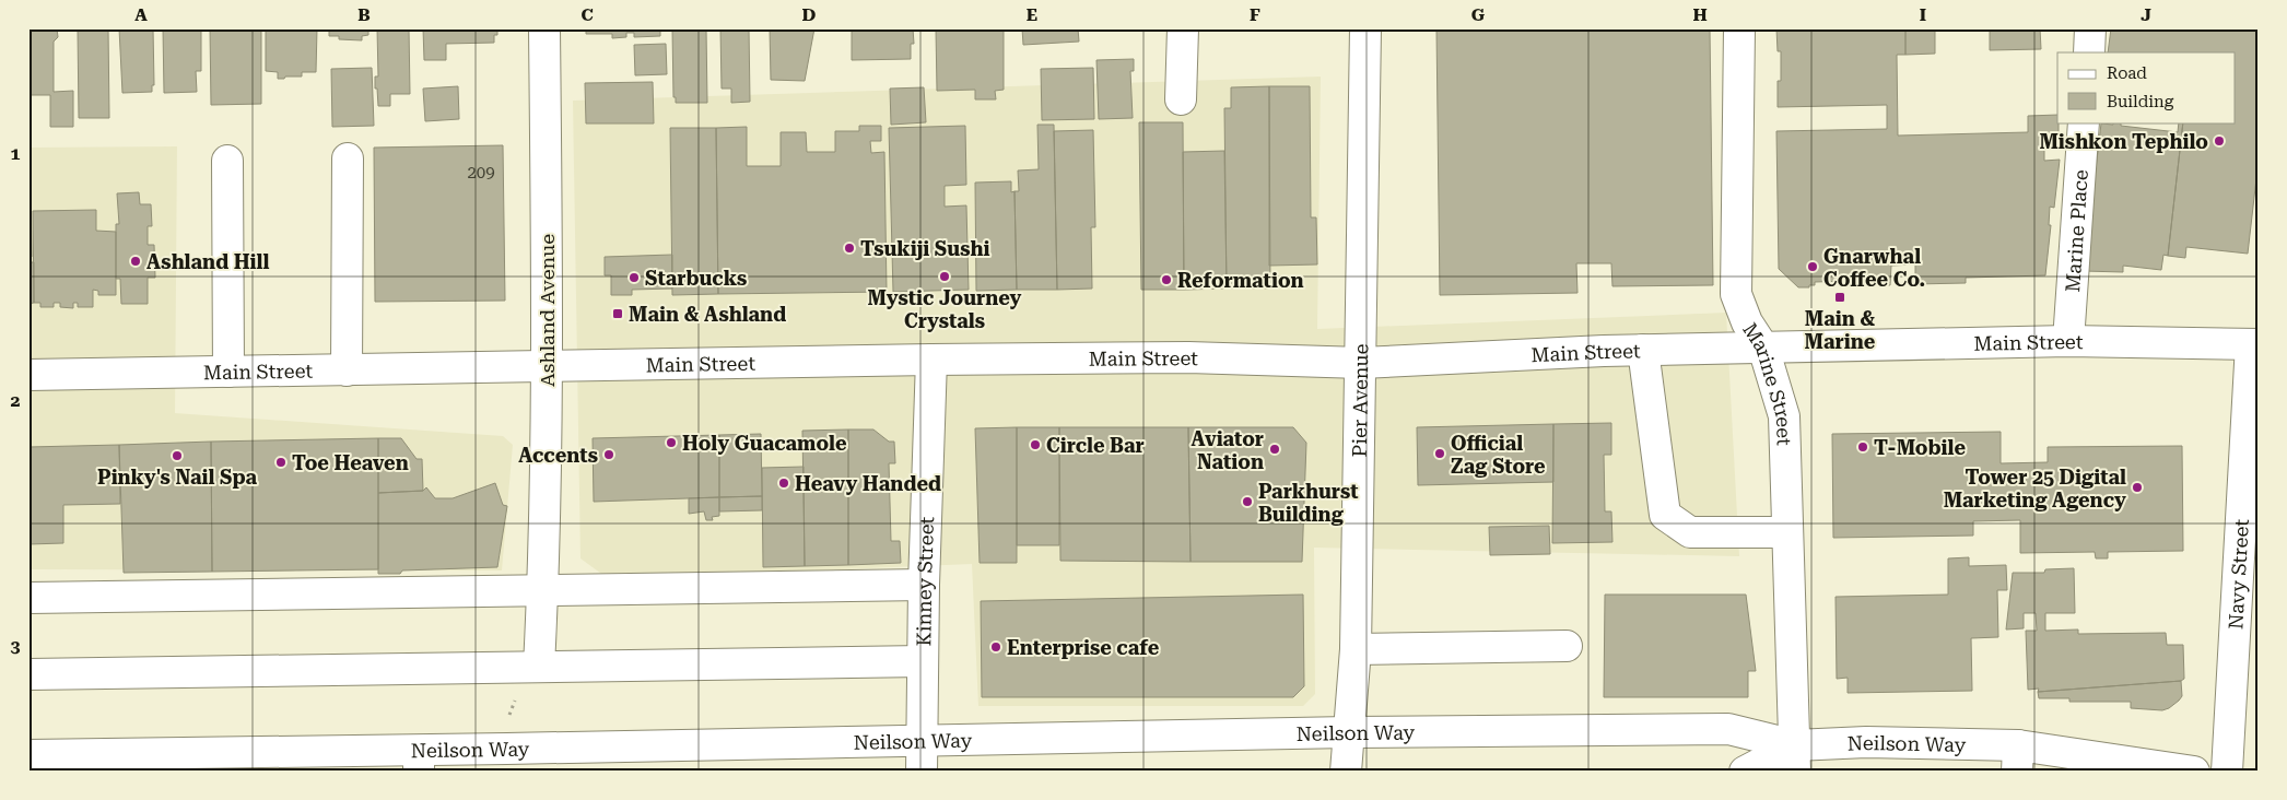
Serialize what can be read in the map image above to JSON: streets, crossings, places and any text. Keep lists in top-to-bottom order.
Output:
{
  "streets": {
    "street": [
      "Marine Place",
      "Ashland Avenue",
      "Main Street",
      "Marine Street",
      "Pier Avenue",
      "Navy Street",
      "Kinney Street",
      "Neilson Way"
    ]
  },
  "crossings": [
    ["Marine Place", "Main Street"],
    ["Ashland Avenue", "Main Street"],
    ["Main Street", "Marine Street"],
    ["Main Street", "Pier Avenue"],
    ["Main Street", "Navy Street"],
    ["Main Street", "Kinney Street"],
    ["Marine Street", "Neilson Way"],
    ["Pier Avenue", "Neilson Way"],
    ["Kinney Street", "Neilson Way"]
  ],
  "places": {
    "other": [
      "Mishkon Tephilo",
      "Tsukiji Sushi",
      "Ashland Hill",
      "Gnarwhal Coffee Co.",
      "Mystic Journey Crystals",
      "Starbucks",
      "Reformation",
      "Holy Guacamole",
      "Circle Bar",
      "T-Mobile",
      "Aviator Nation",
      "Official Zag Store",
      "Accents",
      "Pinky's Nail Spa",
      "Toe Heaven",
      "Heavy Handed",
      "Tower 25 Digital Marketing Agency",
      "Parkhurst Building",
      "Enterprise cafe"
    ],
    "transit": ["Main & Marine", "Main & Ashland"]
  },
  "house_numbers": ["209"],
  "legend": ["Road", "Building"],
  "grid": {
    "columns": [
      "A",
      "B",
      "C",
      "D",
      "E",
      "F",
      "G",
      "H",
      "I",
      "J"
    ],
    "rows": ["1", "2", "3"]
  }
}
